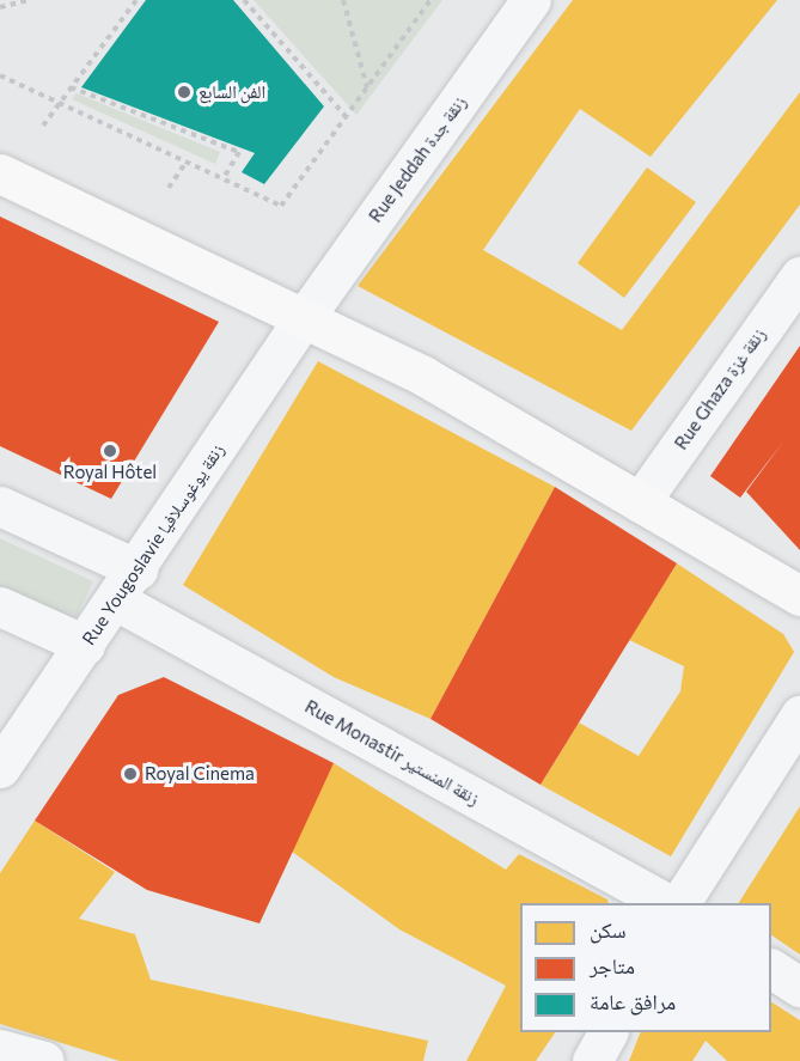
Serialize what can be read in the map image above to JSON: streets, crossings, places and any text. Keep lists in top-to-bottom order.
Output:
{
  "streets": {
    "street": [
      "Rue Jeddah زنقة جدة",
      "Rue Ghaza زنقة غزة",
      "Rue Yougoslavie زنقة يوغوسلافيا",
      "Rue Monastir زنقة المنستير"
    ]
  },
  "crossings": [
    ["Rue Jeddah زنقة جدة", "Rue Yougoslavie زنقة يوغوسلافيا"],
    ["Rue Yougoslavie زنقة يوغوسلافيا", "Rue Monastir زنقة المنستير"]
  ],
  "places": ["الفن السابع", "Royal Hôtel", "Royal Cinema"],
  "legend": ["سكن", "متاجر", "مرافق عامة"]
}
